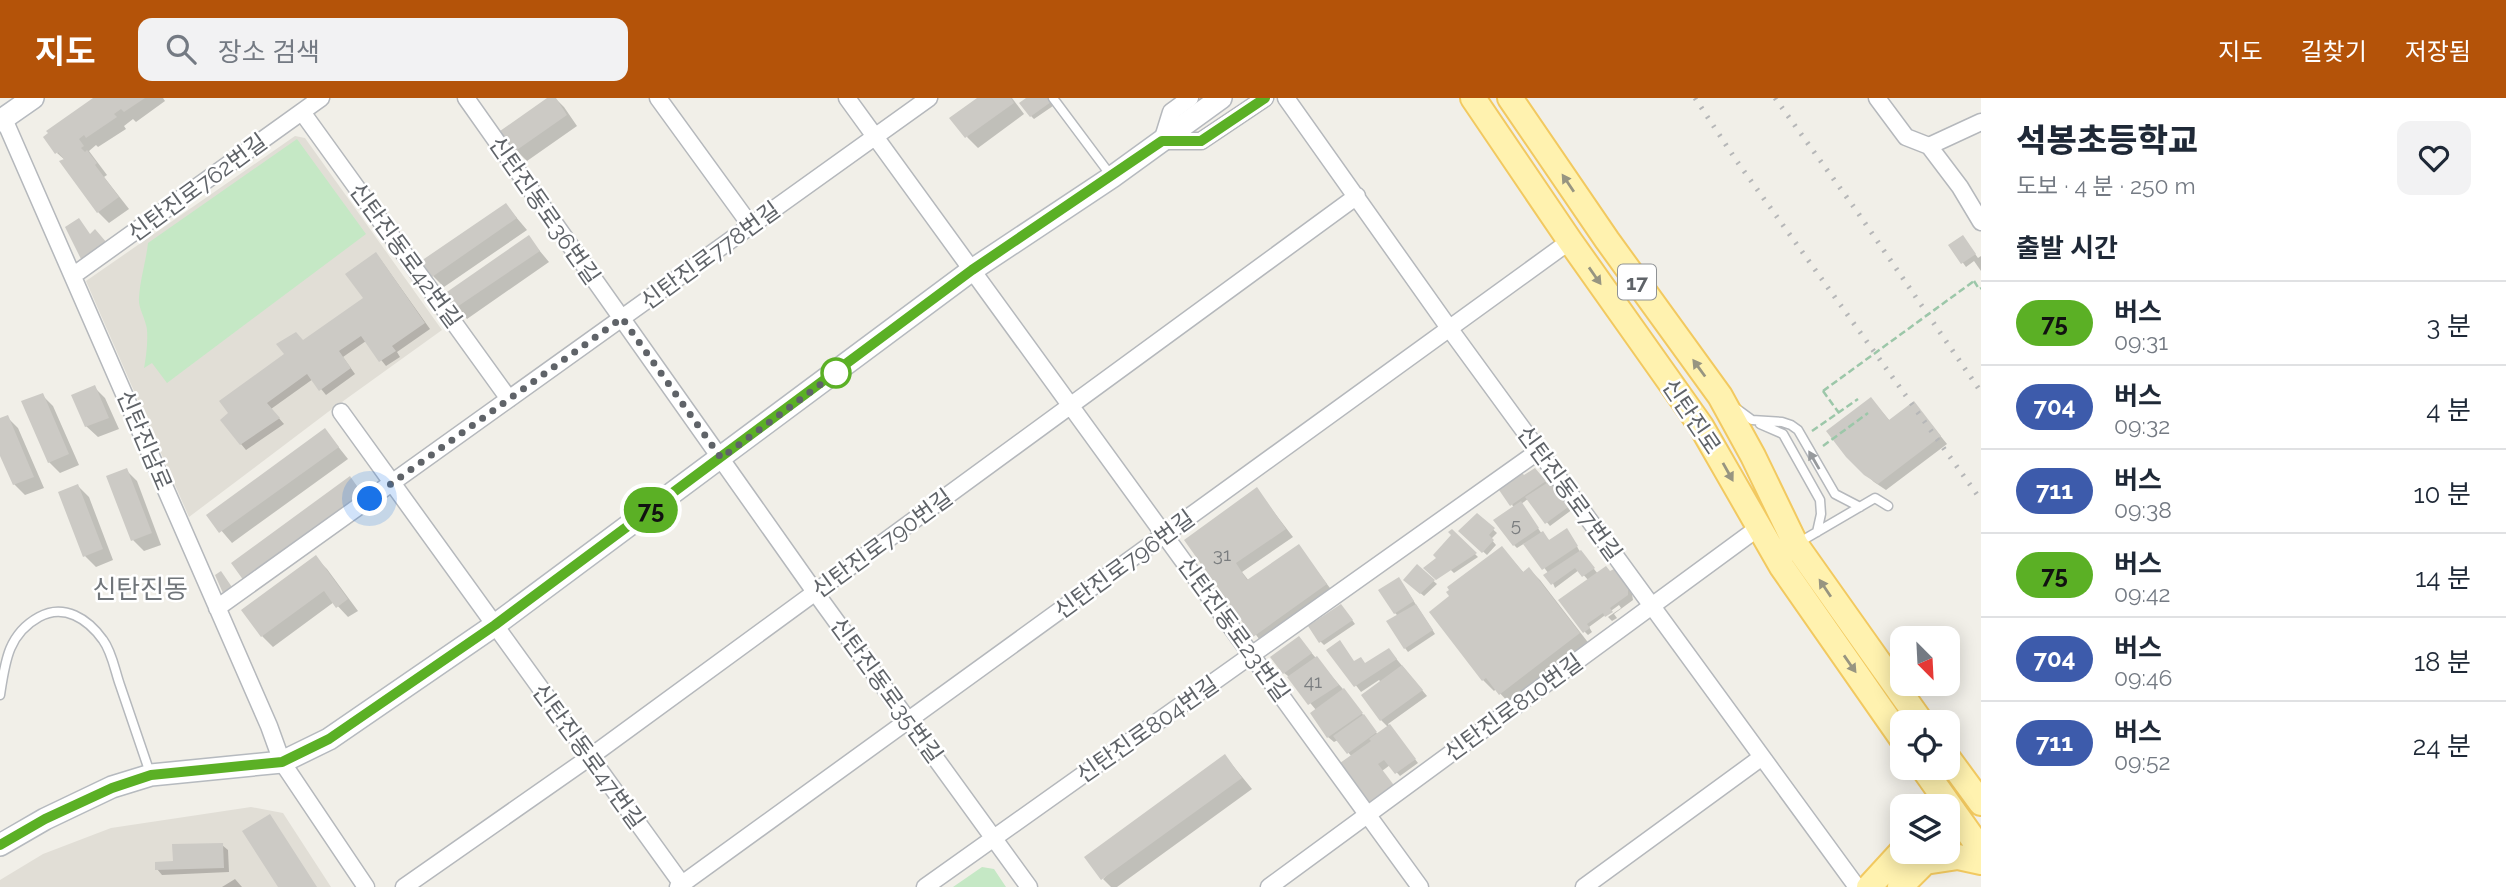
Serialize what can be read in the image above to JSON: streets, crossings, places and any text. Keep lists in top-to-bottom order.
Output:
{
  "streets": {
    "main road": ["17", "신탄진로"],
    "street": [
      "신탄진로762번길",
      "신탄진동로36번길",
      "신탄진동로42번길",
      "신탄진로778번길",
      "신탄진남로",
      "신탄진동로7번길",
      "신탄진로790번길",
      "신탄진로796번길",
      "신탄진동로23번길",
      "신탄진동로35번길",
      "신탄진로810번길",
      "신탄진로804번길",
      "신탄진동로47번길"
    ]
  },
  "crossings": [
    ["신탄진로762번길", "신탄진동로42번길"],
    ["신탄진로762번길", "신탄진남로"],
    ["신탄진동로36번길", "신탄진로778번길"],
    ["신탄진동로36번길", "신탄진동로35번길"],
    ["신탄진동로42번길", "신탄진로778번길"],
    ["신탄진로778번길", "신탄진남로"],
    ["신탄진로778번길", "신탄진동로23번길"],
    ["신탄진로778번길", "신탄진동로47번길"],
    ["신탄진로", "신탄진로796번길"],
    ["신탄진로", "신탄진로810번길"],
    ["신탄진동로7번길", "신탄진로790번길"],
    ["신탄진동로7번길", "신탄진로796번길"],
    ["신탄진동로7번길", "신탄진로810번길"],
    ["신탄진동로7번길", "신탄진로804번길"],
    ["신탄진로790번길", "신탄진동로23번길"],
    ["신탄진로790번길", "신탄진동로35번길"],
    ["신탄진로790번길", "신탄진동로47번길"],
    ["신탄진로796번길", "신탄진동로23번길"],
    ["신탄진로796번길", "신탄진동로35번길"],
    ["신탄진로796번길", "신탄진동로47번길"],
    ["신탄진동로23번길", "신탄진로810번길"],
    ["신탄진동로23번길", "신탄진로804번길"],
    ["신탄진동로35번길", "신탄진로804번길"]
  ],
  "districts": ["신탄진동"],
  "lines": ["bus line 75"],
  "house_numbers": ["5", "31", "41"],
  "north": "bottom right",
  "page": {
    "header": "지도",
    "search": "장소 검색",
    "nav": ["지도", "길찾기", "저장됨"],
    "on_map": "75",
    "heading": [
      ["석봉초등학교", "도보 · 4 분 · 250 m"],
      "출발 시간"
    ],
    "list": [
      {
        "mark": "75",
        "name": "버스",
        "note": "09:31",
        "value": "3 분"
      },
      {
        "mark": "704",
        "name": "버스",
        "note": "09:32",
        "value": "4 분"
      },
      {
        "mark": "711",
        "name": "버스",
        "note": "09:38",
        "value": "10 분"
      },
      {
        "mark": "75",
        "name": "버스",
        "note": "09:42",
        "value": "14 분"
      },
      {
        "mark": "704",
        "name": "버스",
        "note": "09:46",
        "value": "18 분"
      },
      {
        "mark": "711",
        "name": "버스",
        "note": "09:52",
        "value": "24 분"
      }
    ]
  }
}
